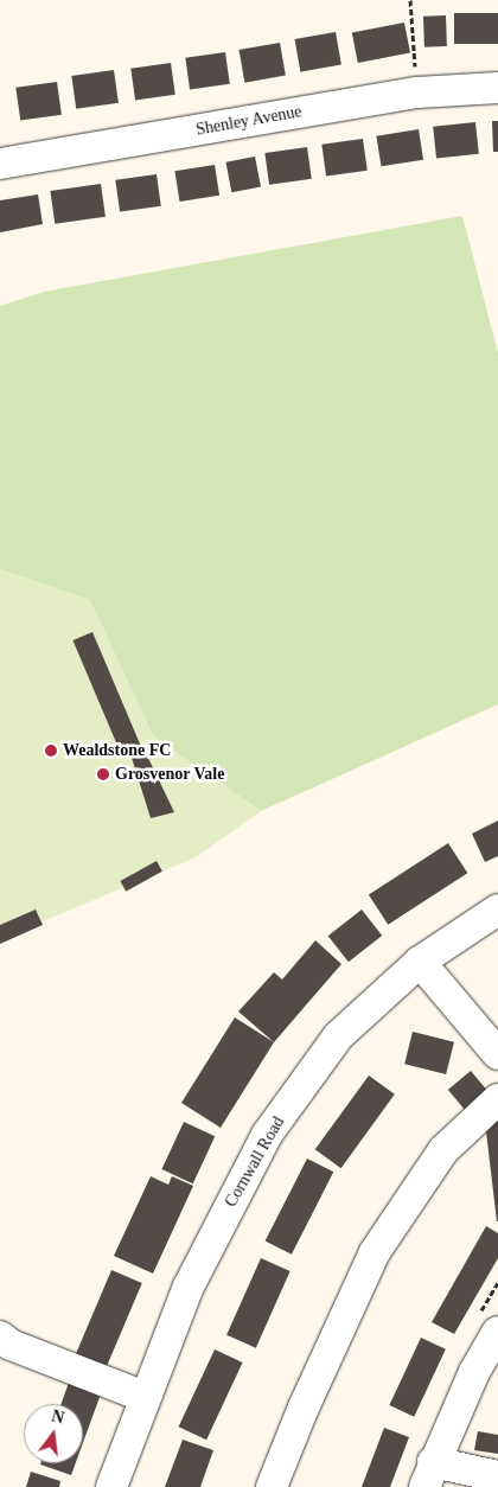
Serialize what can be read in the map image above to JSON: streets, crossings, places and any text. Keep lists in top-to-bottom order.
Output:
{
  "streets": {
    "street": ["Shenley Avenue", "Cornwall Road"]
  },
  "places": ["Wealdstone FC", "Grosvenor Vale"],
  "north": "top"
}
